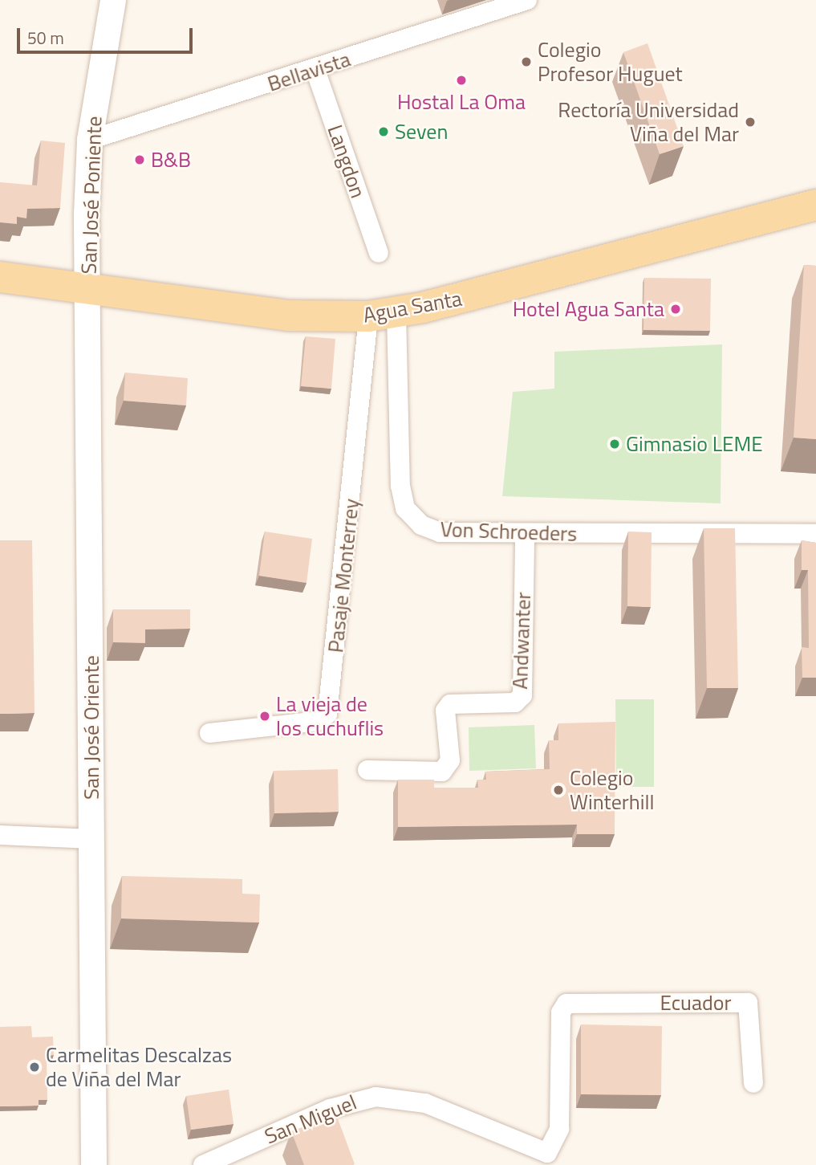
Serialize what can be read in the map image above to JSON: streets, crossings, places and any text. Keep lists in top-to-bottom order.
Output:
{
  "streets": {
    "main road": ["Agua Santa"],
    "street": [
      "Bellavista",
      "Langdon",
      "San José Poniente",
      "Von Schroeders",
      "Pasaje Monterrey",
      "Andwanter",
      "San José Oriente",
      "Ecuador",
      "San Miguel"
    ]
  },
  "crossings": [
    ["Bellavista", "Langdon"],
    ["Bellavista", "San José Poniente"],
    ["San José Poniente", "Agua Santa"],
    ["San José Poniente", "San José Oriente"],
    ["Agua Santa", "Von Schroeders"],
    ["Agua Santa", "Pasaje Monterrey"],
    ["Agua Santa", "San José Oriente"],
    ["Von Schroeders", "Pasaje Monterrey"],
    ["Von Schroeders", "Andwanter"],
    ["Ecuador", "San Miguel"]
  ],
  "places": [
    "Colegio Profesor Huguet",
    "Hostal La Oma",
    "Rectoría Universidad Viña del Mar",
    "Seven",
    "B&B",
    "Hotel Agua Santa",
    "Gimnasio LEME",
    "La vieja de los cuchuflis",
    "Colegio Winterhill",
    "Carmelitas Descalzas de Viña del Mar"
  ],
  "scale_bar": "50 m"
}
